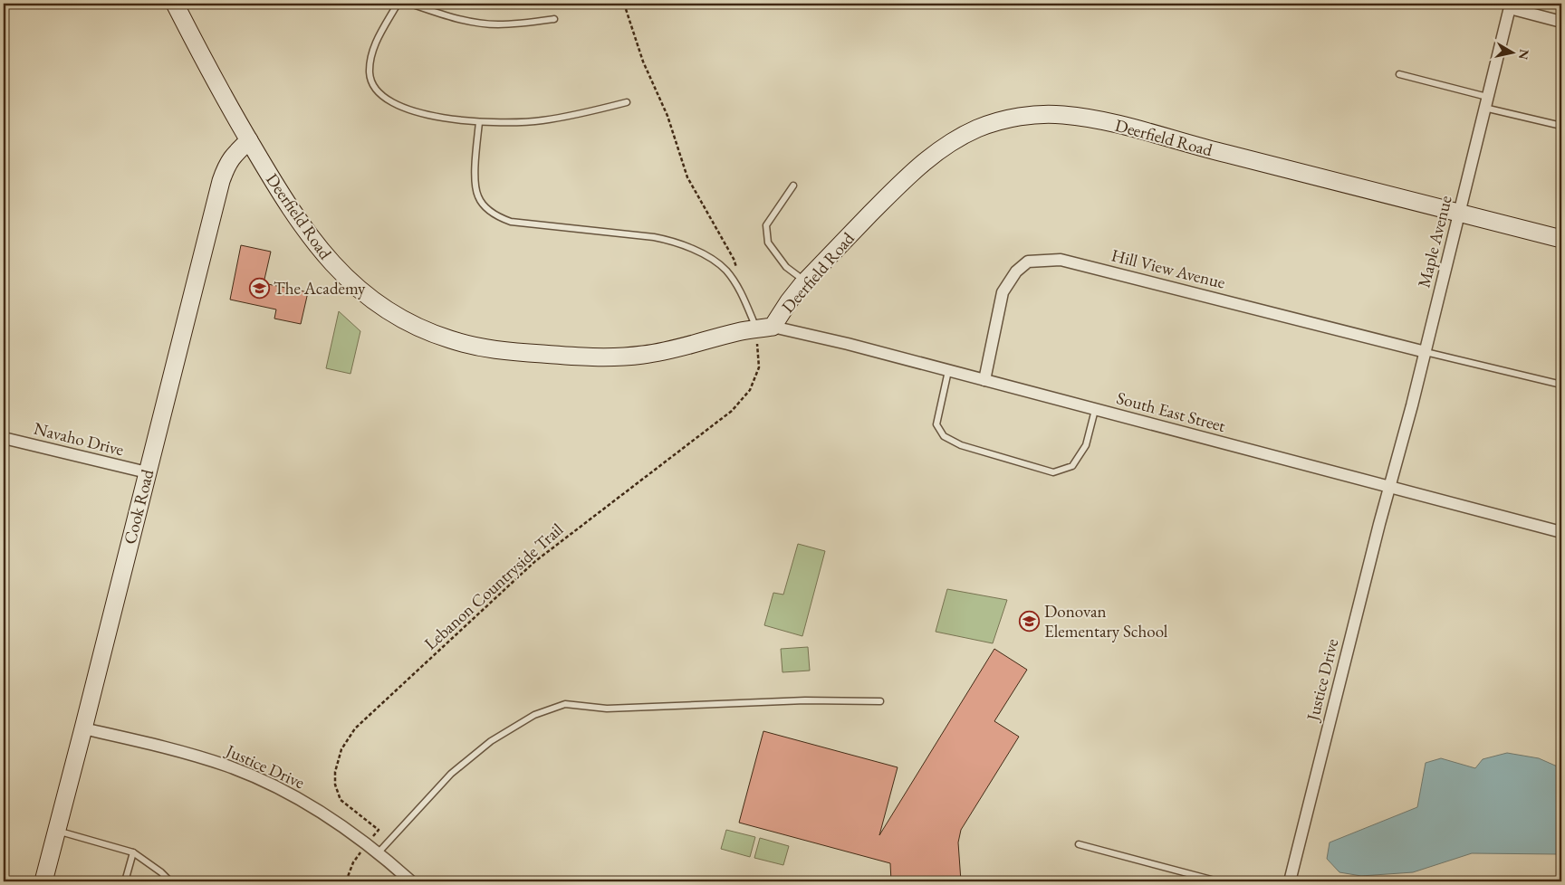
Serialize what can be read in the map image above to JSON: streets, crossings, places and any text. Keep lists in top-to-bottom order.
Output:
{
  "streets": {
    "street": [
      "Deerfield Road",
      "Maple Avenue",
      "Hill View Avenue",
      "South East Street",
      "Navaho Drive",
      "Cook Road",
      "Justice Drive"
    ],
    "path": ["Lebanon Countryside Trail"]
  },
  "crossings": [
    ["Deerfield Road", "Maple Avenue"],
    ["Deerfield Road", "South East Street"],
    ["Deerfield Road", "Cook Road"],
    ["Deerfield Road", "Lebanon Countryside Trail"],
    ["Maple Avenue", "Hill View Avenue"],
    ["Maple Avenue", "South East Street"],
    ["Maple Avenue", "Justice Drive"],
    ["Hill View Avenue", "South East Street"],
    ["South East Street", "Lebanon Countryside Trail"],
    ["South East Street", "Justice Drive"],
    ["Navaho Drive", "Cook Road"],
    ["Cook Road", "Justice Drive"],
    ["Lebanon Countryside Trail", "Justice Drive"]
  ],
  "places": {
    "school or university": ["The Academy", "Donovan Elementary School"]
  },
  "north": "right"
}
